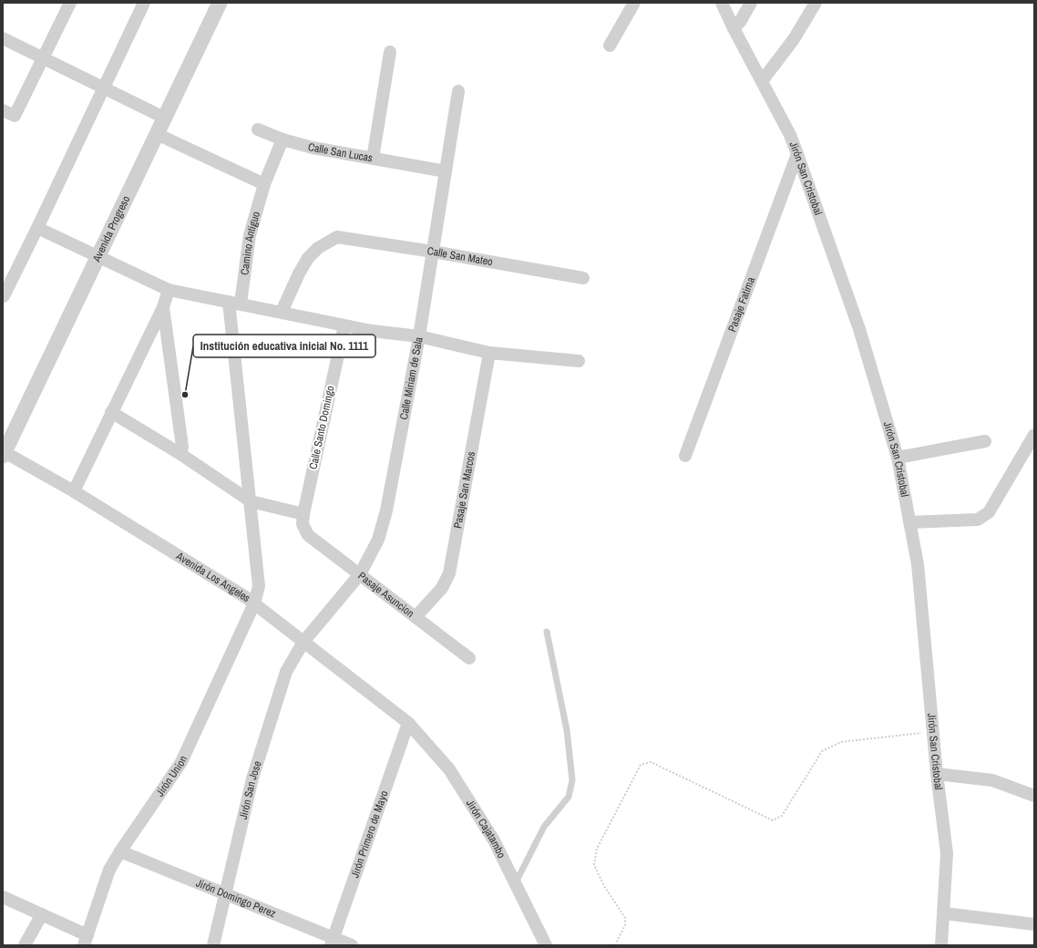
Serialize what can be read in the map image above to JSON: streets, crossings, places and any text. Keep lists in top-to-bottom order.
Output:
{
  "streets": {
    "street": [
      "Calle San Lucas",
      "Jirón San Cristobal",
      "Avenida Progreso",
      "Camino Antiguo",
      "Calle San Mateo",
      "Pasaje Fatima",
      "Calle Miriam de Sala",
      "Calle Santo Domingo",
      "Pasaje San Marcos",
      "Avenida Los Angeles",
      "Pasaje Asuncion",
      "Jirón Union",
      "Jirón San Jose",
      "Jirón Cajatambo",
      "Jirón Primero de Mayo",
      "Jirón Domingo Perez"
    ]
  },
  "crossings": [
    ["Calle San Lucas", "Calle Miriam de Sala"],
    ["Jirón San Cristobal", "Pasaje Fatima"],
    ["Avenida Progreso", "Avenida Los Angeles"],
    ["Camino Antiguo", "Jirón Union"],
    ["Calle San Mateo", "Calle Miriam de Sala"],
    ["Calle Miriam de Sala", "Avenida Los Angeles"],
    ["Calle Miriam de Sala", "Pasaje Asuncion"],
    ["Calle Miriam de Sala", "Jirón San Jose"],
    ["Calle Santo Domingo", "Pasaje Asuncion"],
    ["Pasaje San Marcos", "Pasaje Asuncion"],
    ["Avenida Los Angeles", "Jirón Union"],
    ["Avenida Los Angeles", "Jirón San Jose"],
    ["Avenida Los Angeles", "Jirón Cajatambo"],
    ["Avenida Los Angeles", "Jirón Primero de Mayo"],
    ["Jirón Union", "Jirón Domingo Perez"],
    ["Jirón San Jose", "Jirón Domingo Perez"],
    ["Jirón Cajatambo", "Jirón Primero de Mayo"],
    ["Jirón Primero de Mayo", "Jirón Domingo Perez"]
  ],
  "places": ["Institución educativa inicial No. 1111"]
}
